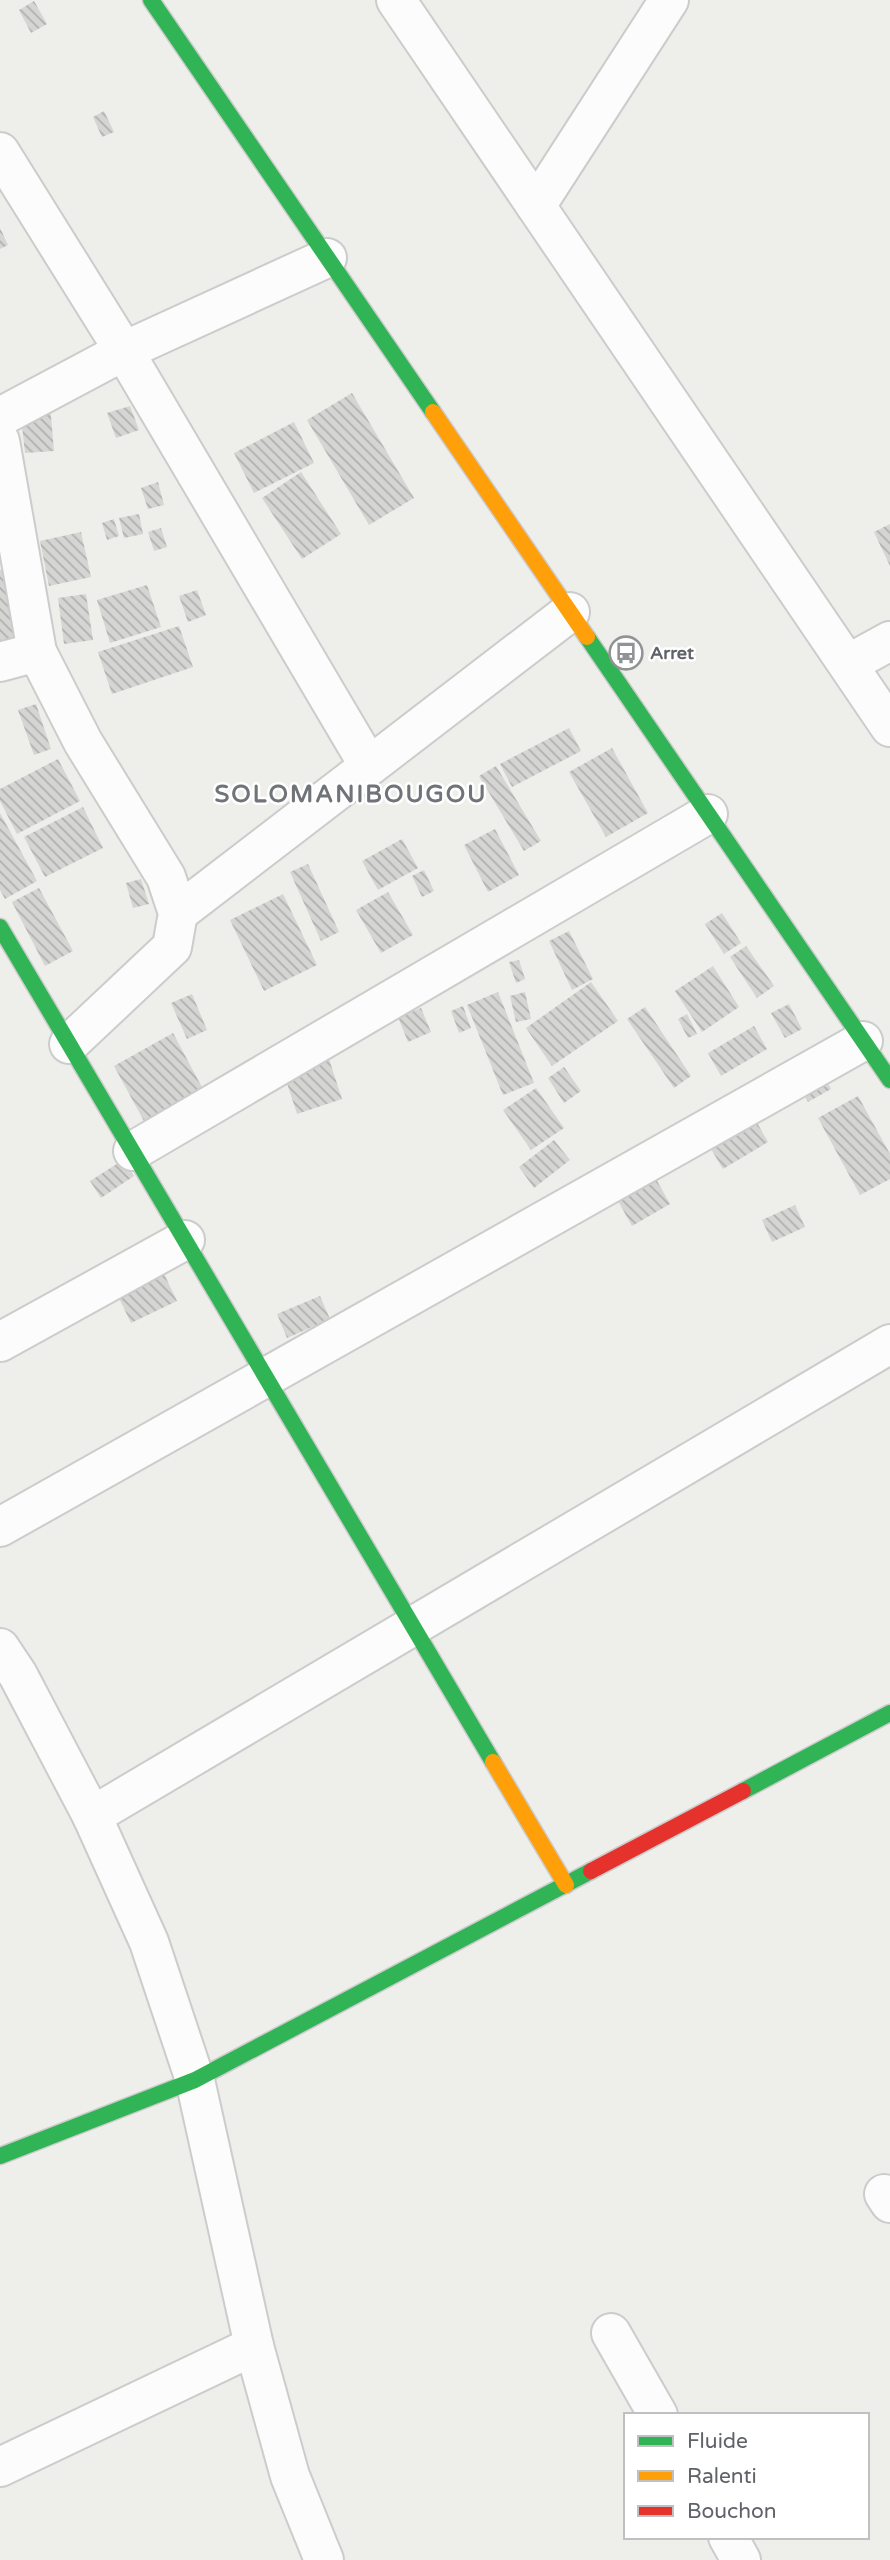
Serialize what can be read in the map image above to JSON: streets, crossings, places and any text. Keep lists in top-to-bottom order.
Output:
{
  "districts": ["SOLOMANIBOUGOU"],
  "places": {
    "bus stop": ["Arret"]
  },
  "legend": ["Fluide", "Ralenti", "Bouchon"]
}
